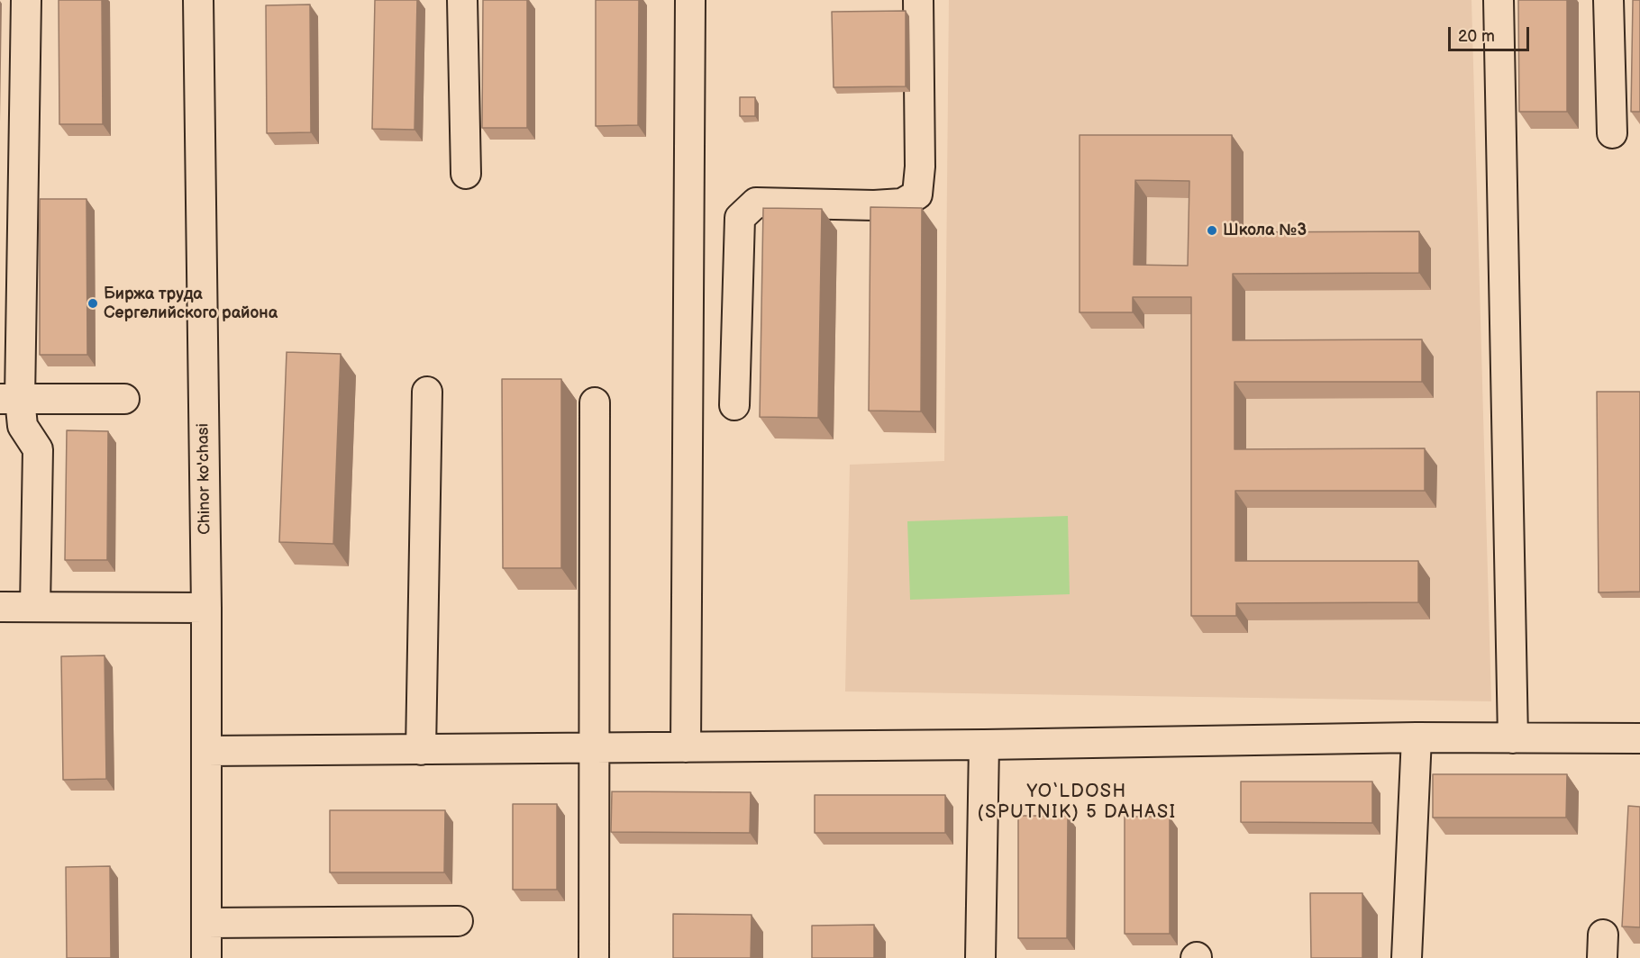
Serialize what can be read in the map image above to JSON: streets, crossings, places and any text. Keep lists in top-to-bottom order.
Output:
{
  "streets": {
    "street": ["Chinor ko'chasi"]
  },
  "districts": ["YO‘LDOSH (SPUTNIK) 5 DAHASI"],
  "places": ["Школа №3", "Биржа труда Сергелийского района"],
  "scale_bar": "20 m"
}
